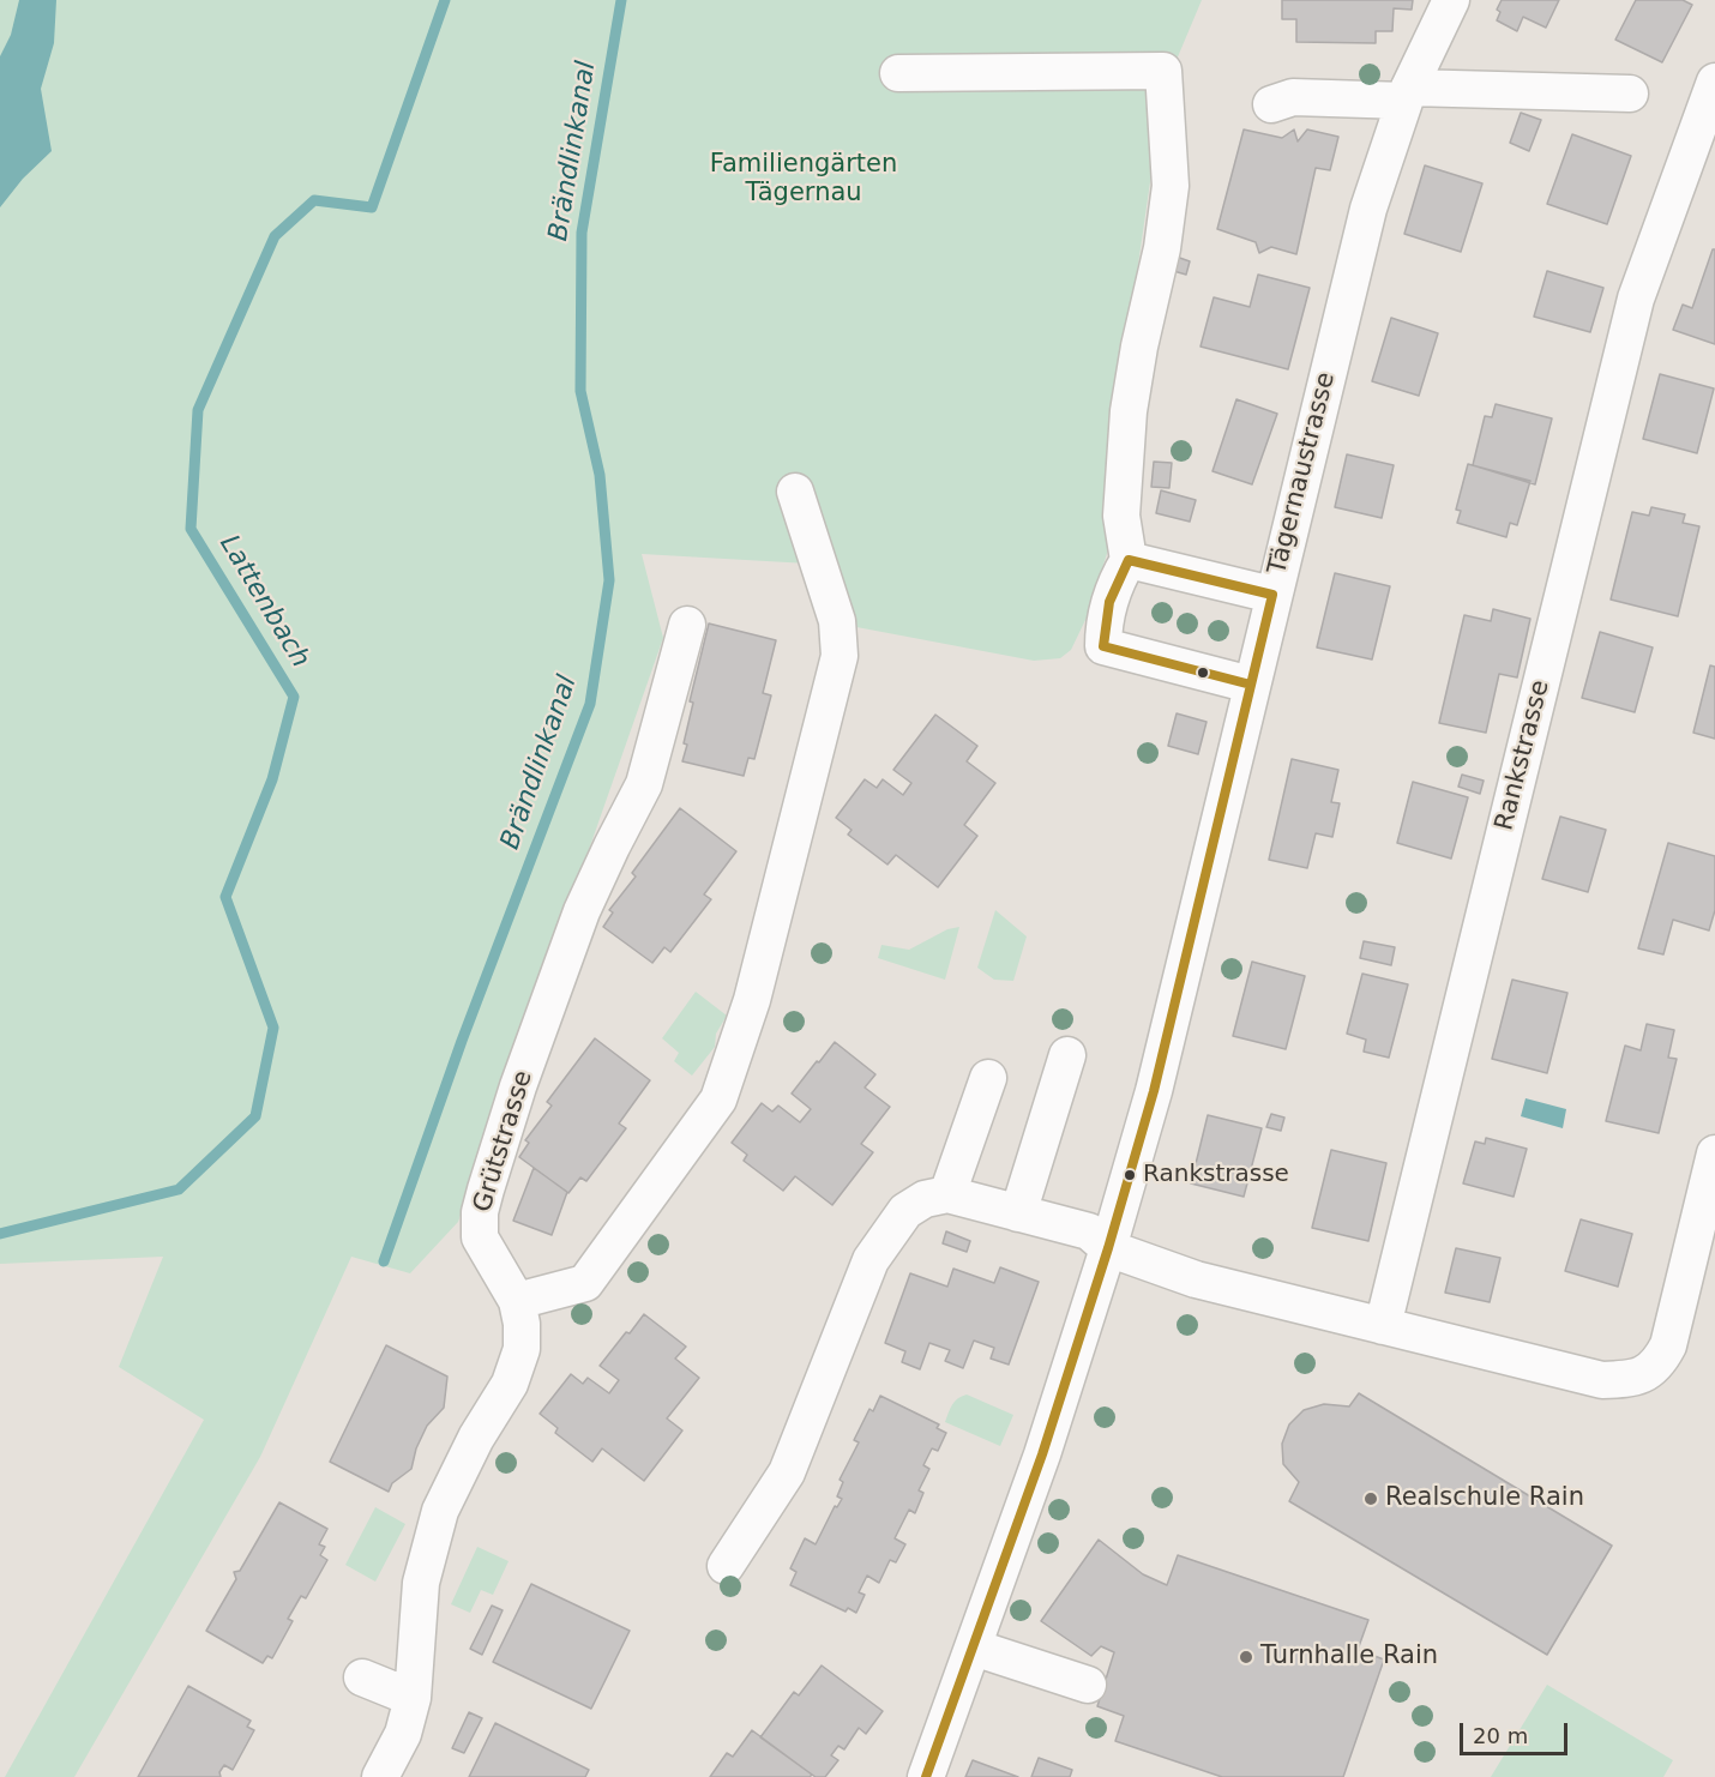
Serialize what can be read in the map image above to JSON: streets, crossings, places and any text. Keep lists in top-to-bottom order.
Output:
{
  "streets": {
    "street": ["Tägernaustrasse", "Rankstrasse", "Grütstrasse"]
  },
  "water": ["Brändlinkanal", "Lattenbach"],
  "parks": ["Familiengärten Tägernau"],
  "places": ["Rankstrasse", "Realschule Rain", "Turnhalle Rain"],
  "scale_bar": "20 m"
}
